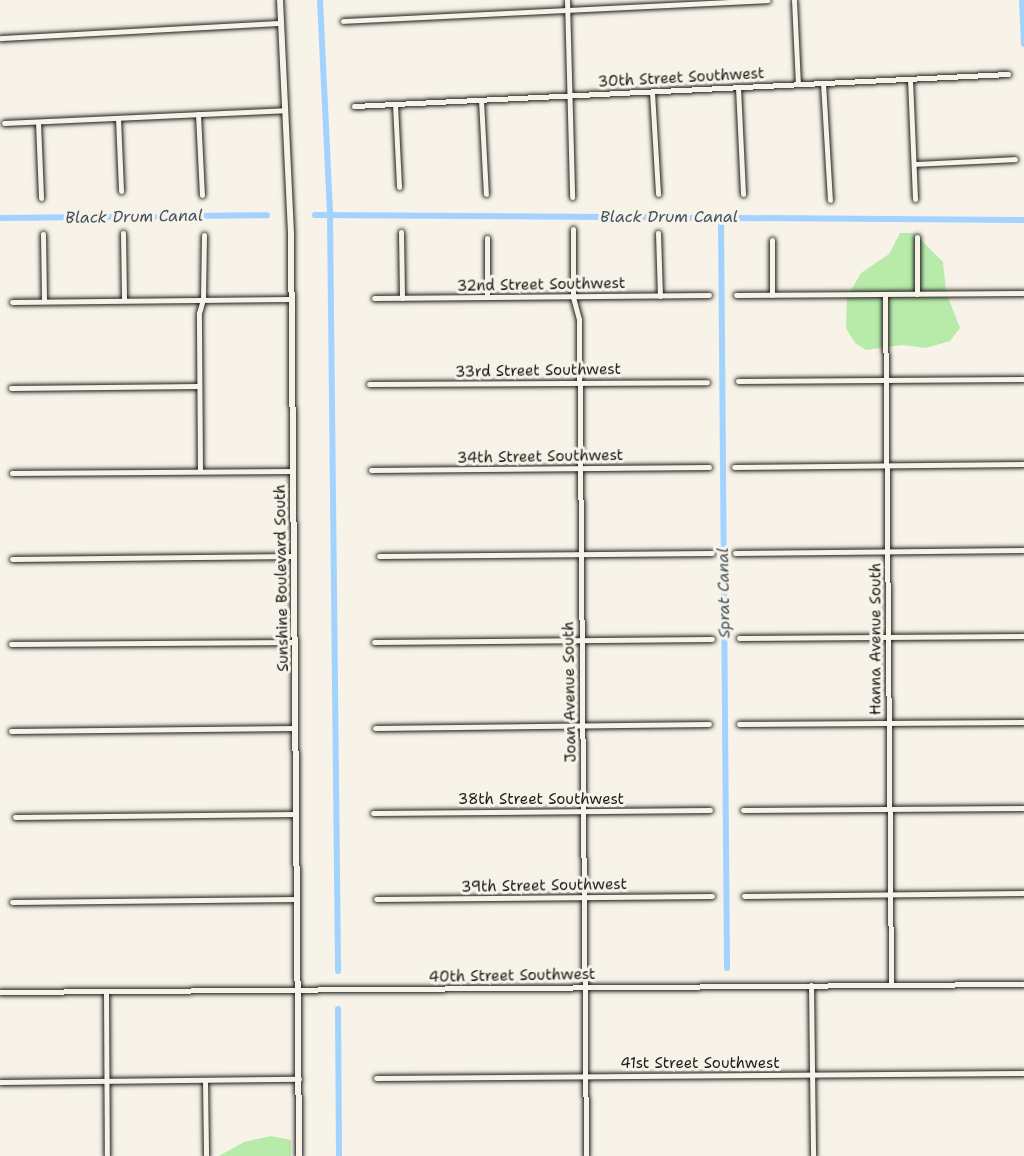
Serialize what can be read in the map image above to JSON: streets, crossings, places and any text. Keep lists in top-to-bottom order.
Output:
{
  "streets": {
    "street": [
      "30th Street Southwest",
      "32nd Street Southwest",
      "33rd Street Southwest",
      "34th Street Southwest",
      "Sunshine Boulevard South",
      "Hanna Avenue South",
      "Joan Avenue South",
      "38th Street Southwest",
      "39th Street Southwest",
      "40th Street Southwest",
      "41st Street Southwest"
    ]
  },
  "crossings": [
    ["32nd Street Southwest", "Joan Avenue South"],
    ["33rd Street Southwest", "Joan Avenue South"],
    ["34th Street Southwest", "Joan Avenue South"],
    ["Sunshine Boulevard South", "40th Street Southwest"],
    ["Hanna Avenue South", "40th Street Southwest"],
    ["Joan Avenue South", "38th Street Southwest"],
    ["Joan Avenue South", "39th Street Southwest"],
    ["Joan Avenue South", "40th Street Southwest"],
    ["Joan Avenue South", "41st Street Southwest"]
  ],
  "water": ["Black Drum Canal", "Sprat Canal"]
}
